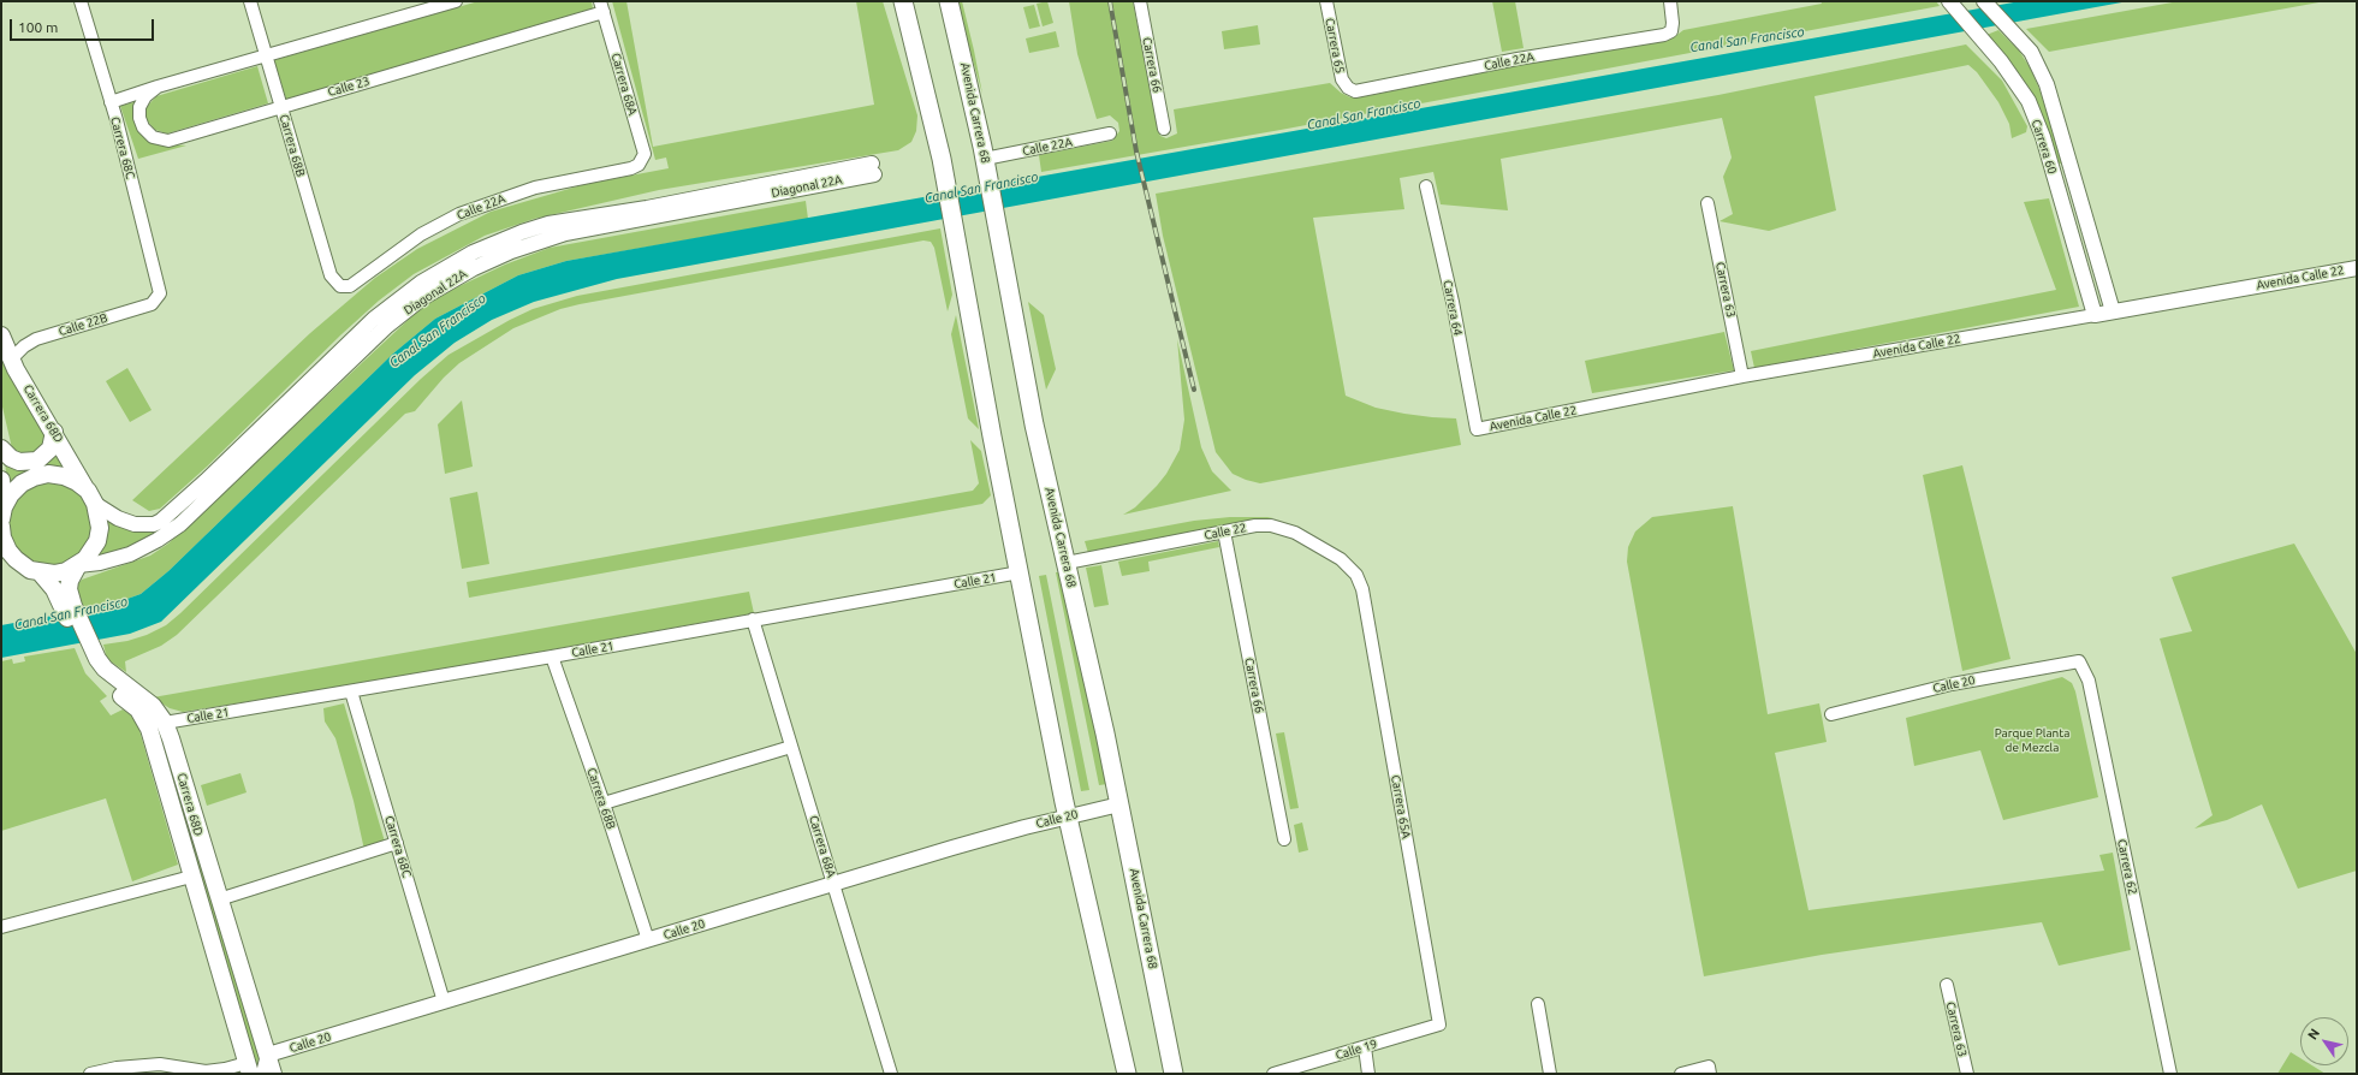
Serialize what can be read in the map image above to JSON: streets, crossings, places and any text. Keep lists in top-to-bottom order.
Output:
{
  "streets": {
    "main road": ["Avenida Carrera 68", "Carrera 68D"],
    "street": [
      "Carrera 65",
      "Calle 22A",
      "Carrera 66",
      "Carrera 68A",
      "Calle 23",
      "Carrera 68B",
      "Carrera 60",
      "Carrera 68C",
      "Diagonal 22A",
      "Avenida Calle 22",
      "Carrera 63",
      "Carrera 64",
      "Calle 22B",
      "Calle 22",
      "Calle 21",
      "Calle 20",
      "Carrera 65A",
      "Carrera 62",
      "Calle 19"
    ]
  },
  "crossings": [
    ["Carrera 65", "Calle 22A"],
    ["Calle 22A", "Carrera 68A"],
    ["Calle 22A", "Avenida Carrera 68"],
    ["Calle 22A", "Carrera 68B"],
    ["Carrera 66", "Calle 22"],
    ["Carrera 68A", "Calle 23"],
    ["Carrera 68A", "Calle 21"],
    ["Carrera 68A", "Calle 20"],
    ["Calle 23", "Carrera 68B"],
    ["Avenida Carrera 68", "Calle 22"],
    ["Avenida Carrera 68", "Calle 20"],
    ["Carrera 68B", "Calle 21"],
    ["Carrera 68B", "Calle 20"],
    ["Carrera 60", "Avenida Calle 22"],
    ["Carrera 68C", "Calle 22B"],
    ["Carrera 68C", "Calle 21"],
    ["Carrera 68C", "Calle 20"],
    ["Diagonal 22A", "Carrera 68D"],
    ["Avenida Calle 22", "Carrera 63"],
    ["Avenida Calle 22", "Carrera 64"],
    ["Calle 22B", "Carrera 68D"],
    ["Carrera 68D", "Calle 21"],
    ["Carrera 68D", "Calle 20"],
    ["Calle 22", "Carrera 65A"],
    ["Calle 20", "Carrera 62"],
    ["Carrera 65A", "Calle 19"]
  ],
  "water": ["Canal San Francisco"],
  "parks": ["Parque Planta de Mezcla"],
  "scale_bar": "100 m",
  "north": "top left"
}
